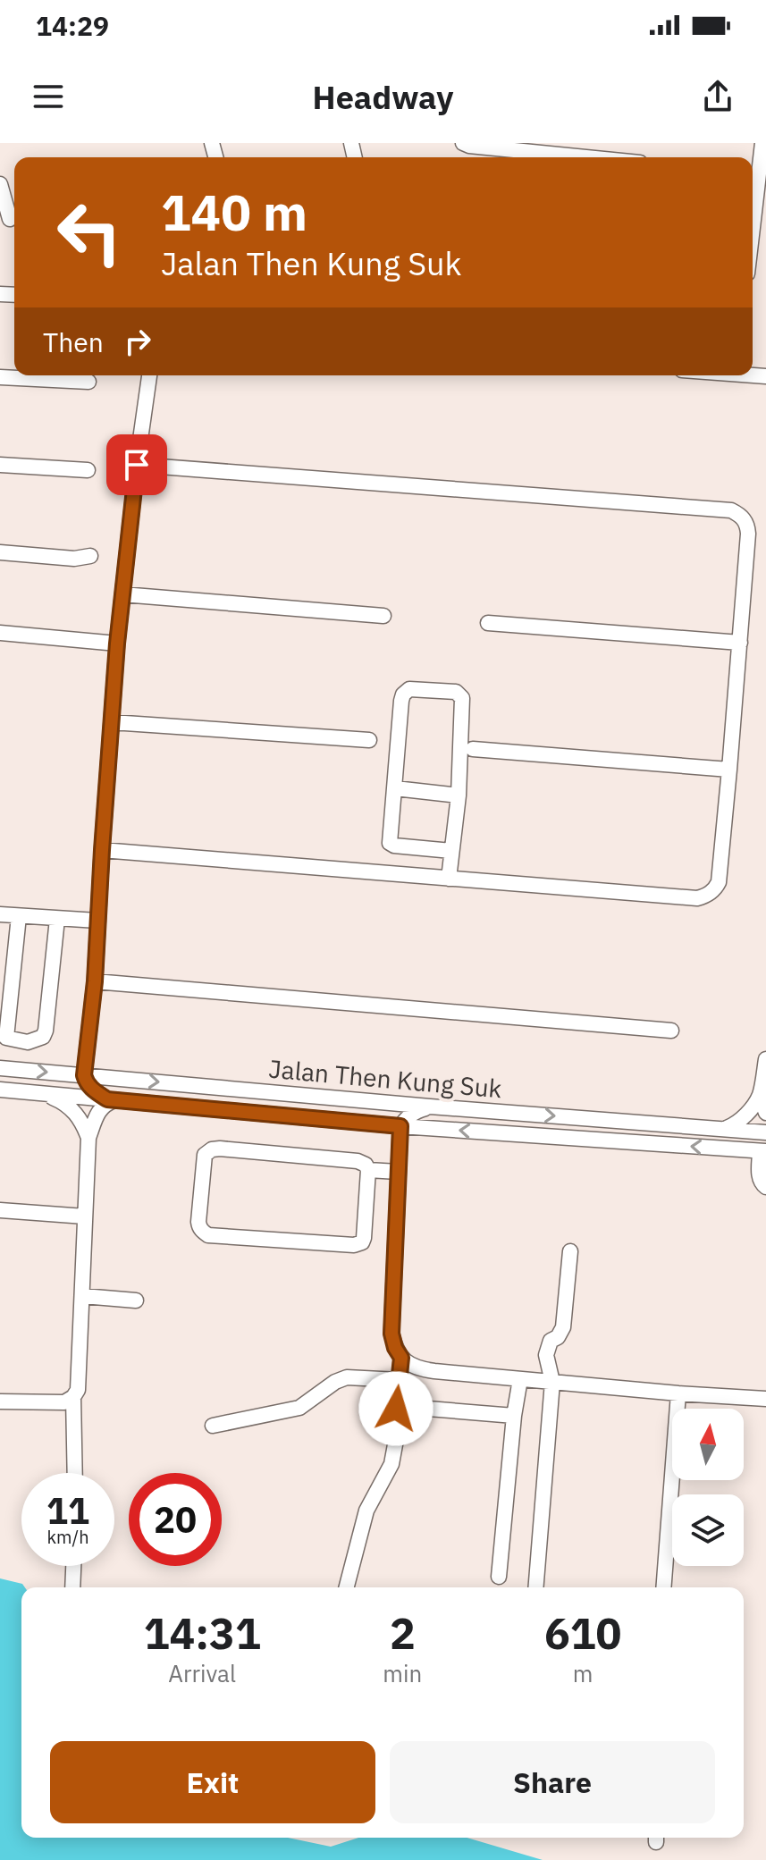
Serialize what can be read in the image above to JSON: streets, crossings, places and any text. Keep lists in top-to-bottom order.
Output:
{
  "streets": {
    "street": ["Jalan Then Kung Suk"]
  },
  "north": "top",
  "page": {
    "status": "14:29",
    "header": "Headway",
    "turn": ["140 m", "Jalan Then Kung Suk"],
    "then": "Then",
    "speed": "11 km/h",
    "limit": "20",
    "eta": [
      "14:31",
      "Arrival",
      "2",
      "min",
      "610",
      "m"
    ],
    "buttons": ["Exit", "Share"]
  }
}
